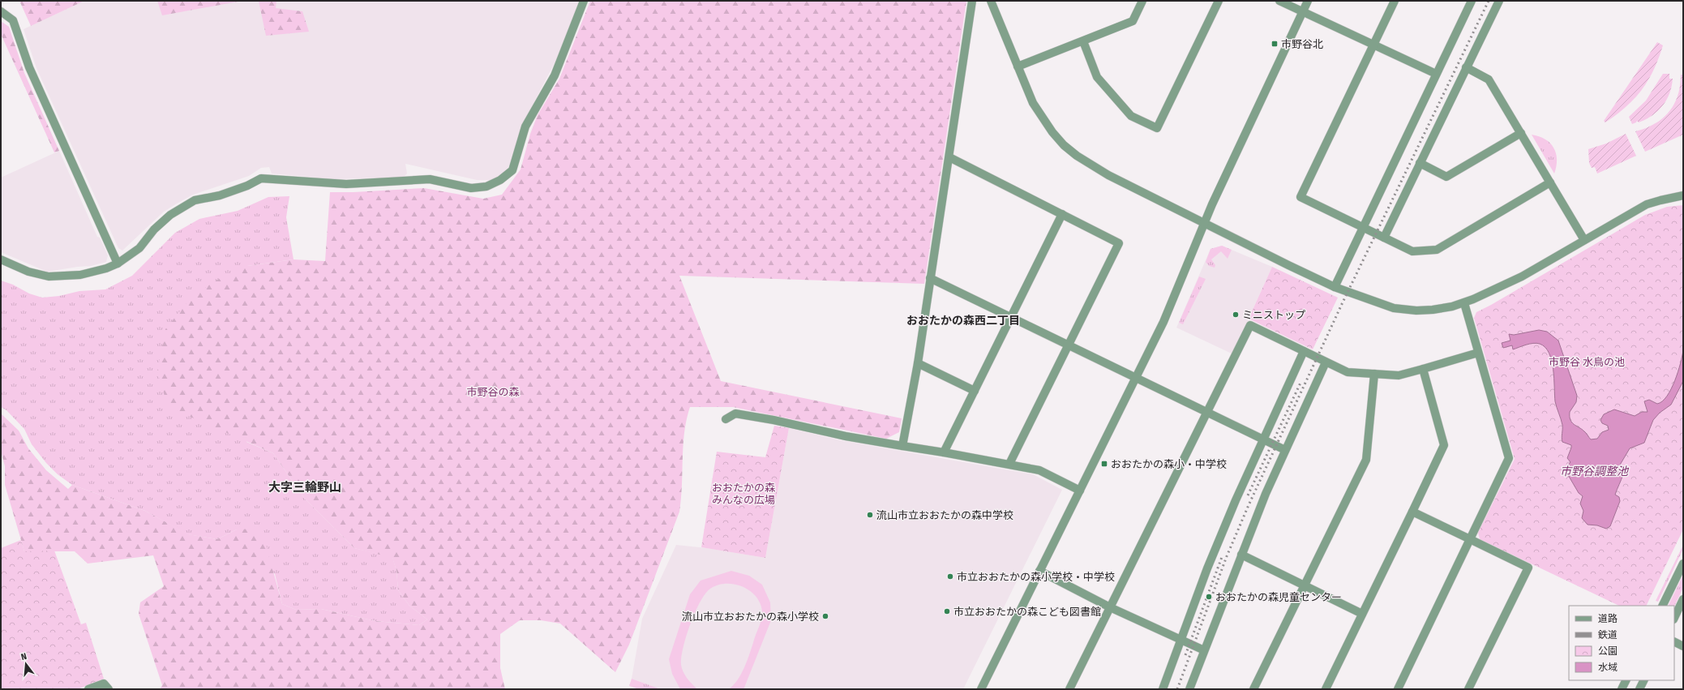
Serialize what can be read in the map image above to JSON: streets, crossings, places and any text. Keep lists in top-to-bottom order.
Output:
{
  "districts": ["おおたかの森西二丁目", "大字三輪野山"],
  "water": ["市野谷調整池"],
  "parks": ["市野谷 水鳥の池", "市野谷の森", "おおたかの森 みんなの広場"],
  "places": {
    "transit": ["市野谷北", "おおたかの森小・中学校"],
    "other": [
      "ミニストップ",
      "流山市立おおたかの森中学校",
      "市立おおたかの森小学校・中学校",
      "おおたかの森児童センター",
      "市立おおたかの森こども図書館",
      "流山市立おおたかの森小学校"
    ]
  },
  "legend": [
    "道路",
    "鉄道",
    "公園",
    "水域"
  ],
  "north": "top"
}
